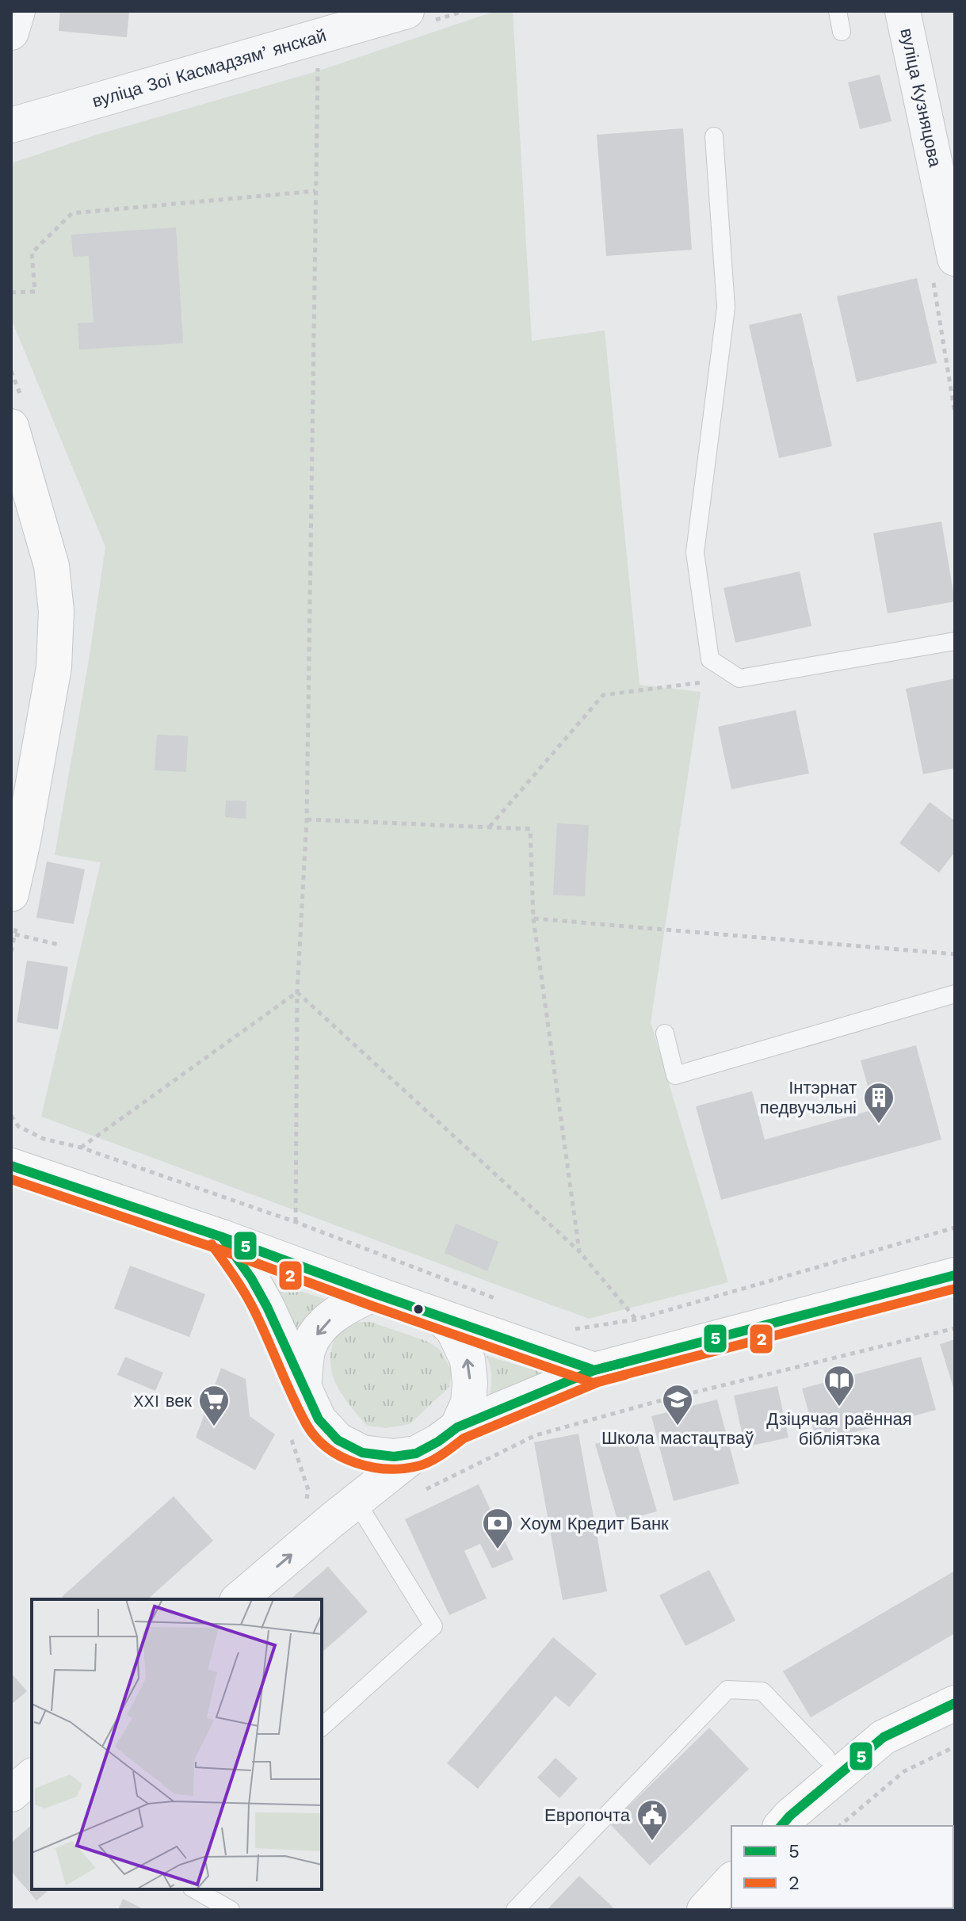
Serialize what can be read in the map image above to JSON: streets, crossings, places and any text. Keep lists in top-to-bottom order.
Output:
{
  "streets": {
    "street": ["вуліца Зоі Касмадзямʼянскай", "вуліца Кузняцова"]
  },
  "places": {
    "building": ["Інтэрнат педвучэльні"],
    "library": ["Дзіцячая раённая бібліятэка"],
    "school or university": ["Школа мастацтваў"],
    "supermarket": ["XXI век"],
    "bank": ["Хоум Кредит Банк"],
    "public building": ["Европочта"]
  },
  "lines": ["transit line 5", "transit line 2"],
  "legend": ["5", "2"]
}
